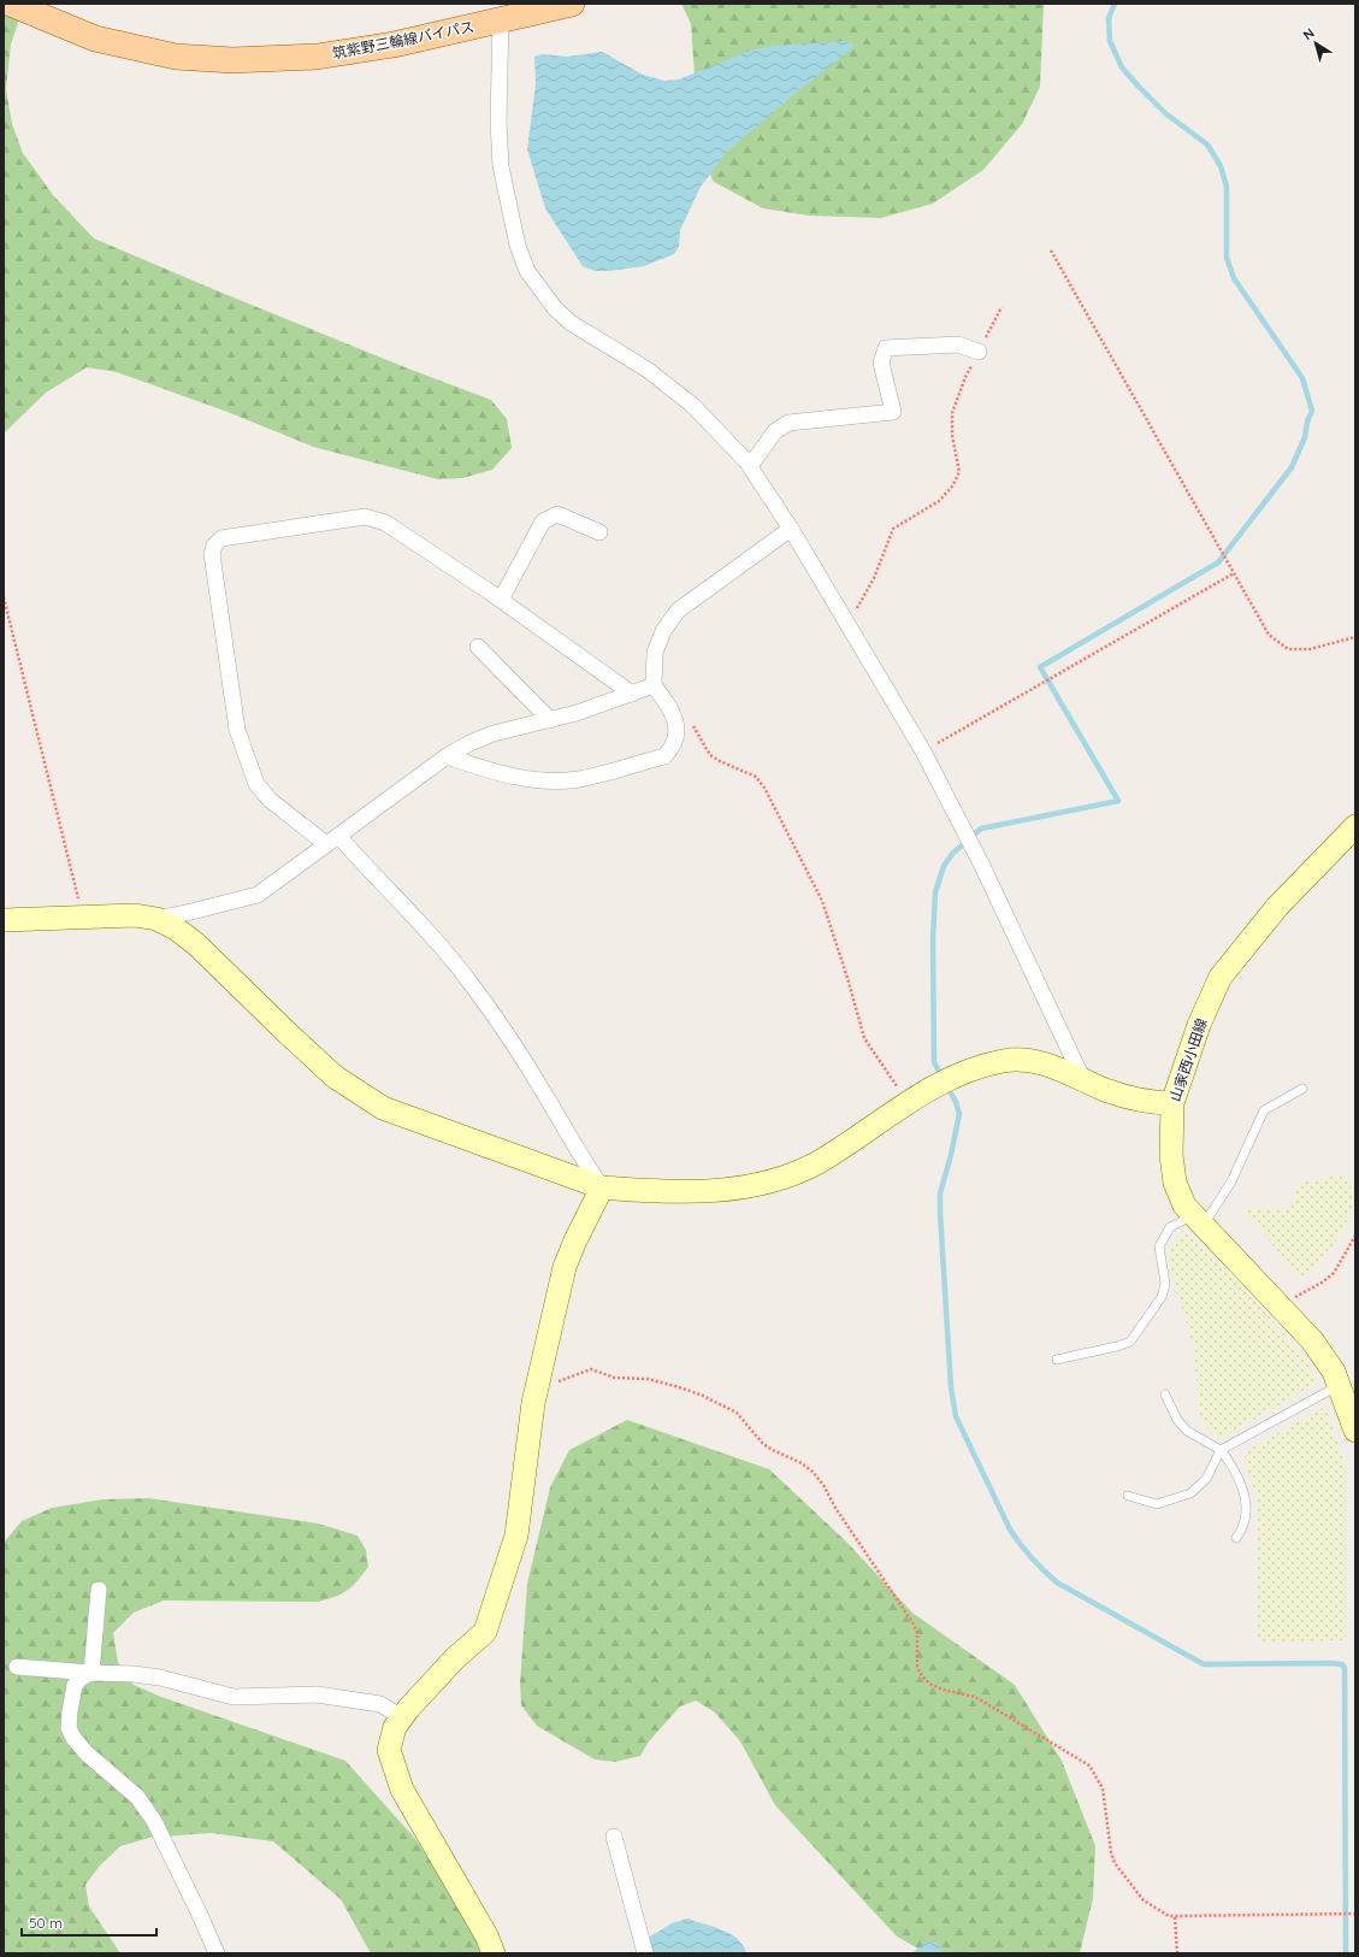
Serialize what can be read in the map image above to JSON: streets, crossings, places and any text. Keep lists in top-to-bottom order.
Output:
{
  "streets": {
    "main road": ["筑紫野三輪線バイパス"],
    "street": ["山家西小田線"]
  },
  "scale_bar": "50 m",
  "north": "top left"
}
